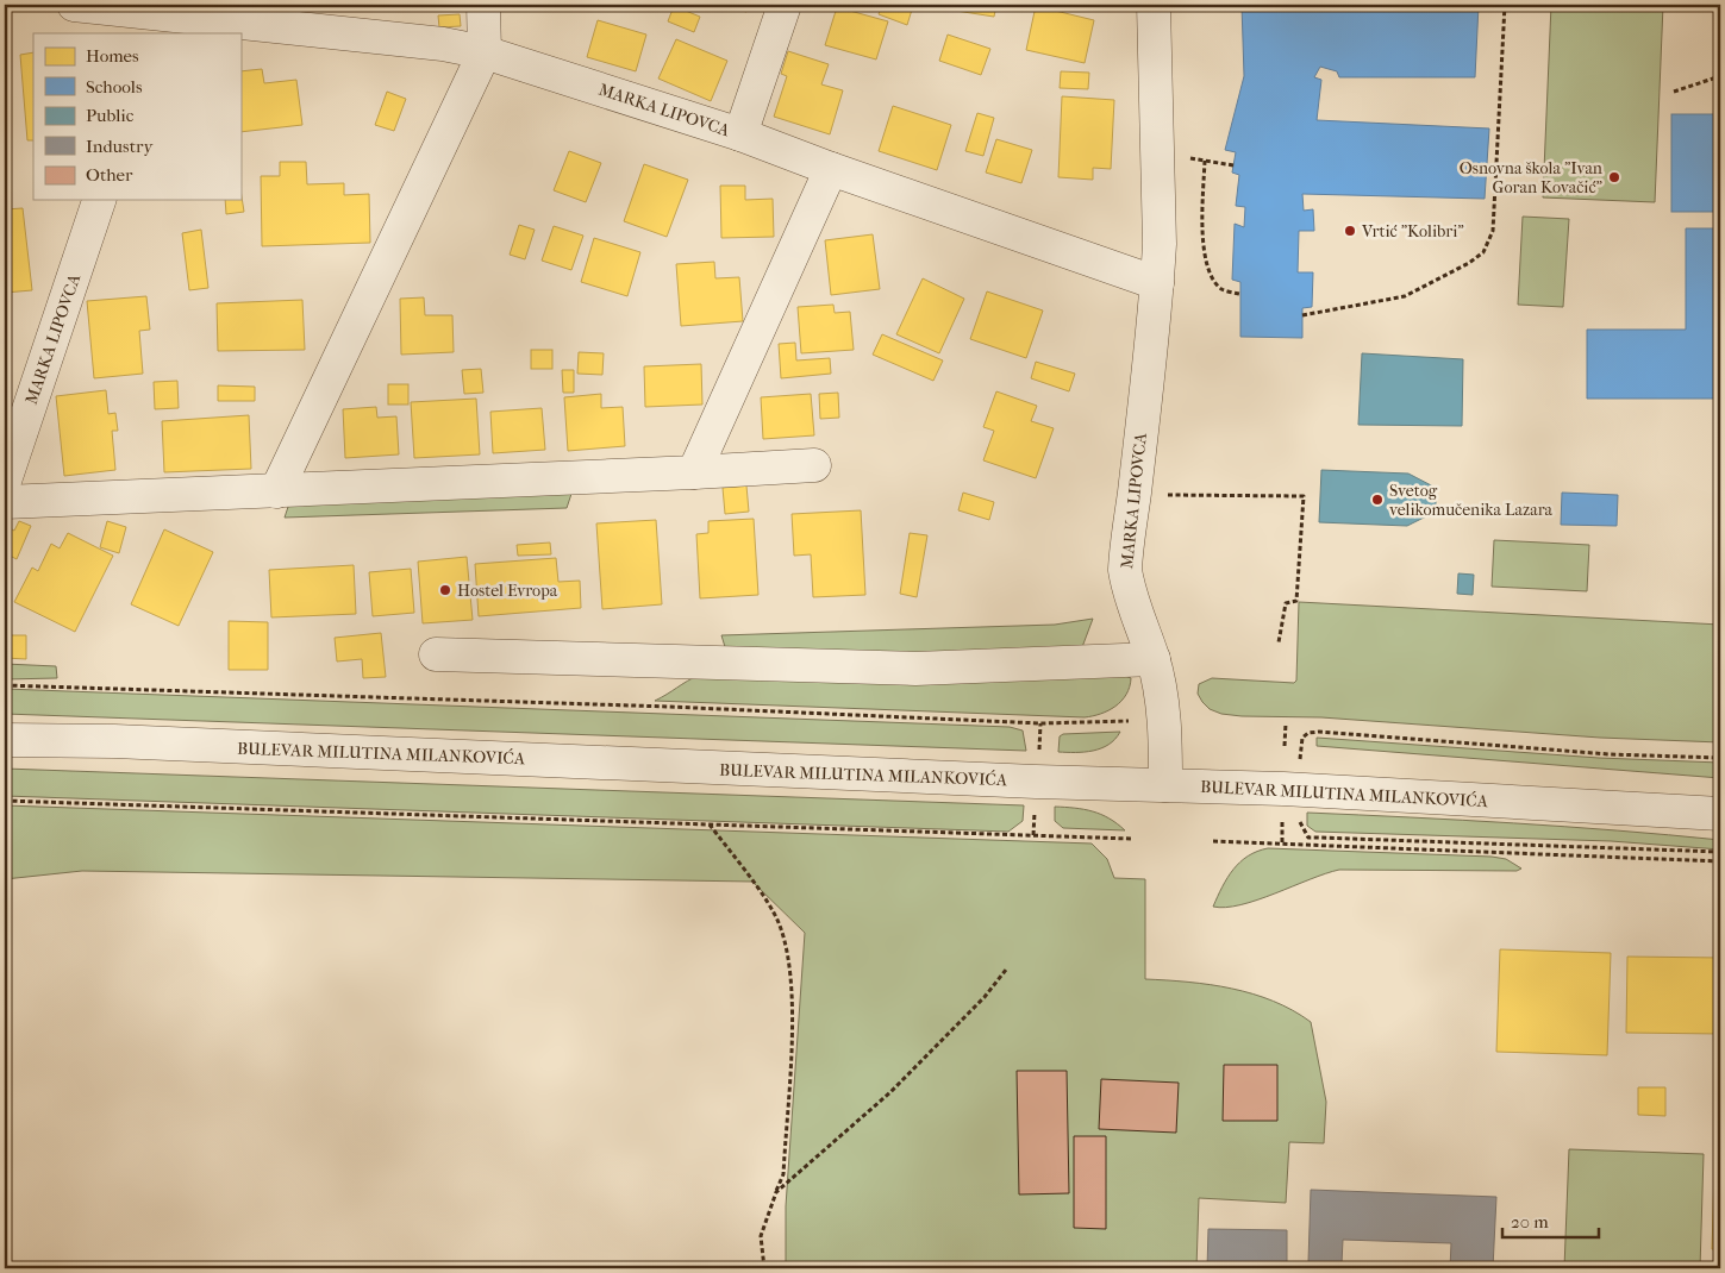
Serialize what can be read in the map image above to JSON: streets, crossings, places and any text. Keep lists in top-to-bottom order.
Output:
{
  "streets": {
    "street": ["MARKA LIPOVCA", "BULEVAR MILUTINA MILANKOVIĆA"]
  },
  "crossings": [
    ["MARKA LIPOVCA", "BULEVAR MILUTINA MILANKOVIĆA"]
  ],
  "places": [
    "Osnovna škola \"Ivan Goran Kovačić\"",
    "Vrtić \"Kolibri\"",
    "Svetog velikomučenika Lazara",
    "Hostel Evropa"
  ],
  "legend": [
    "Homes",
    "Schools",
    "Public",
    "Industry",
    "Other"
  ],
  "scale_bar": "20 m"
}
